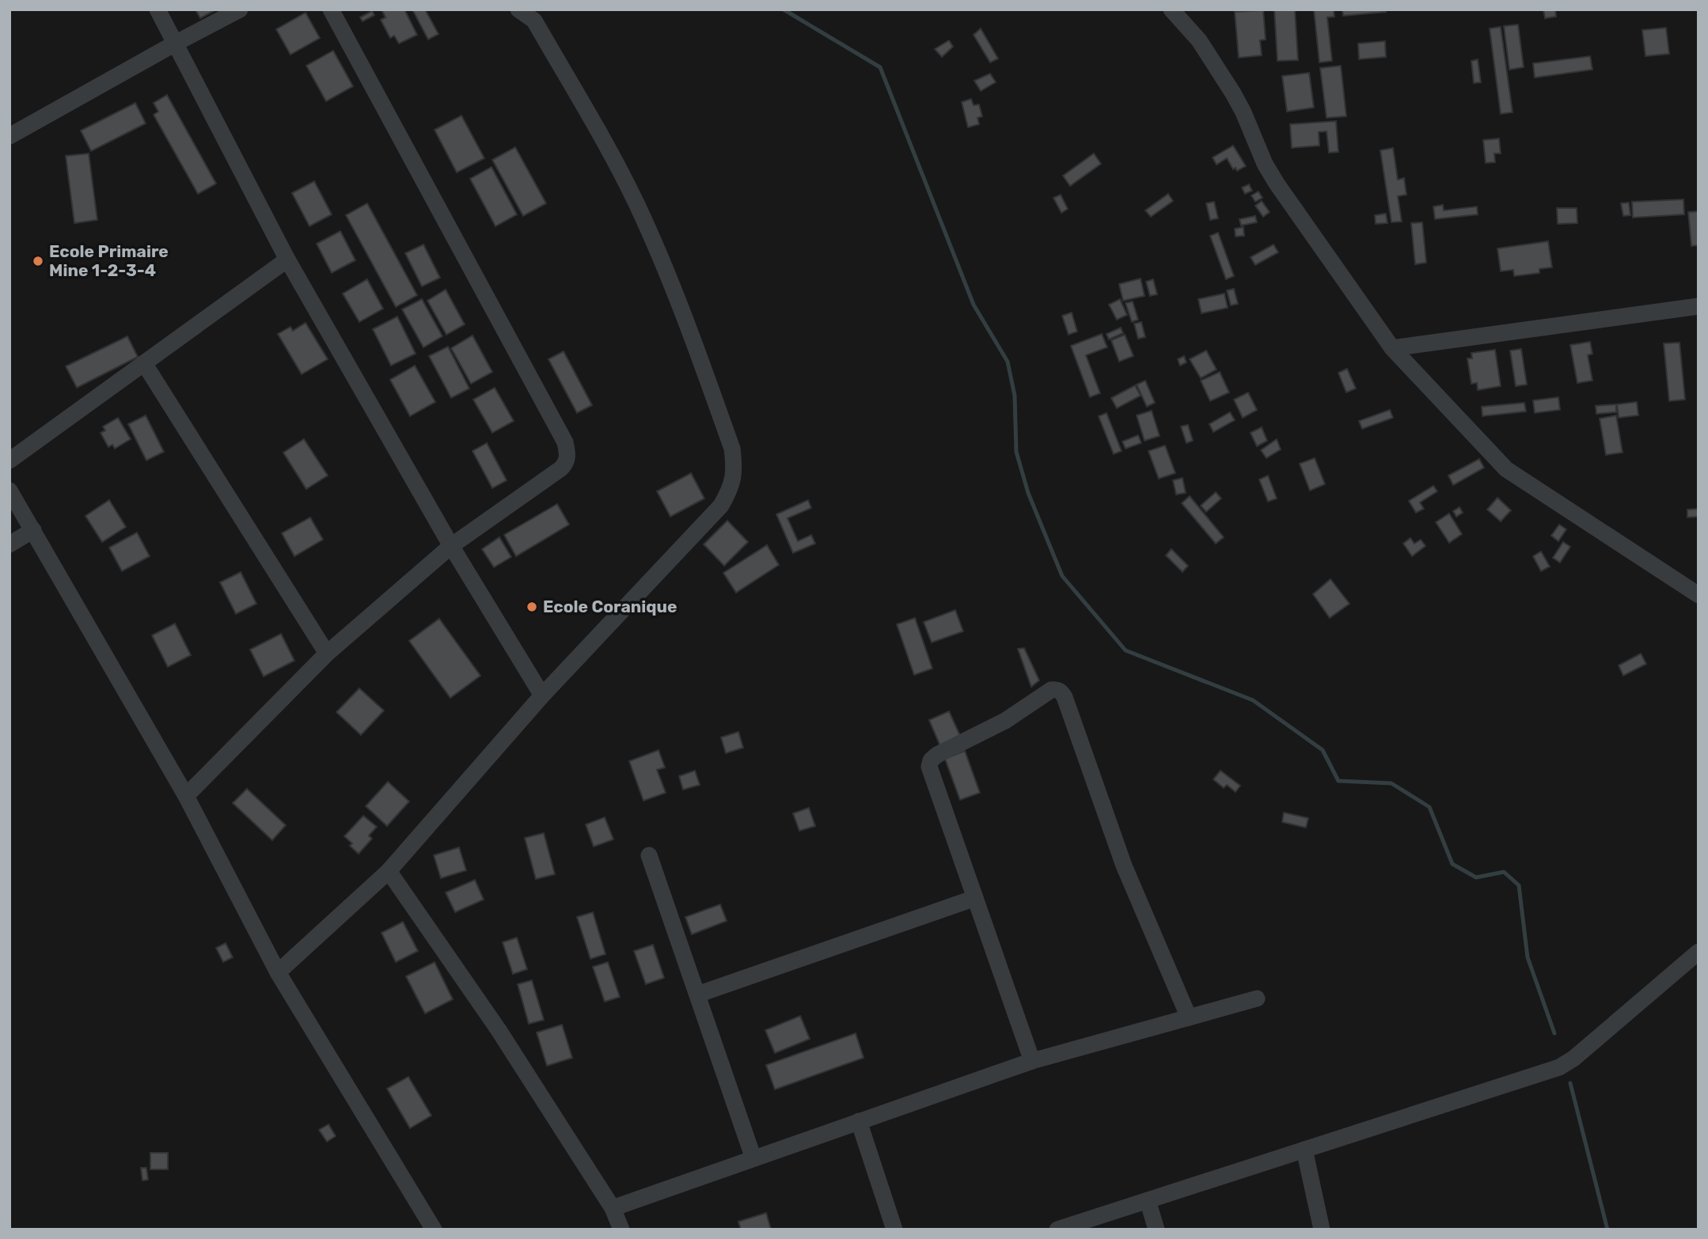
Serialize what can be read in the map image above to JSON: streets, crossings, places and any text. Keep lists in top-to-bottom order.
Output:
{
  "places": ["Ecole Primaire Mine 1-2-3-4", "Ecole Coranique"]
}
